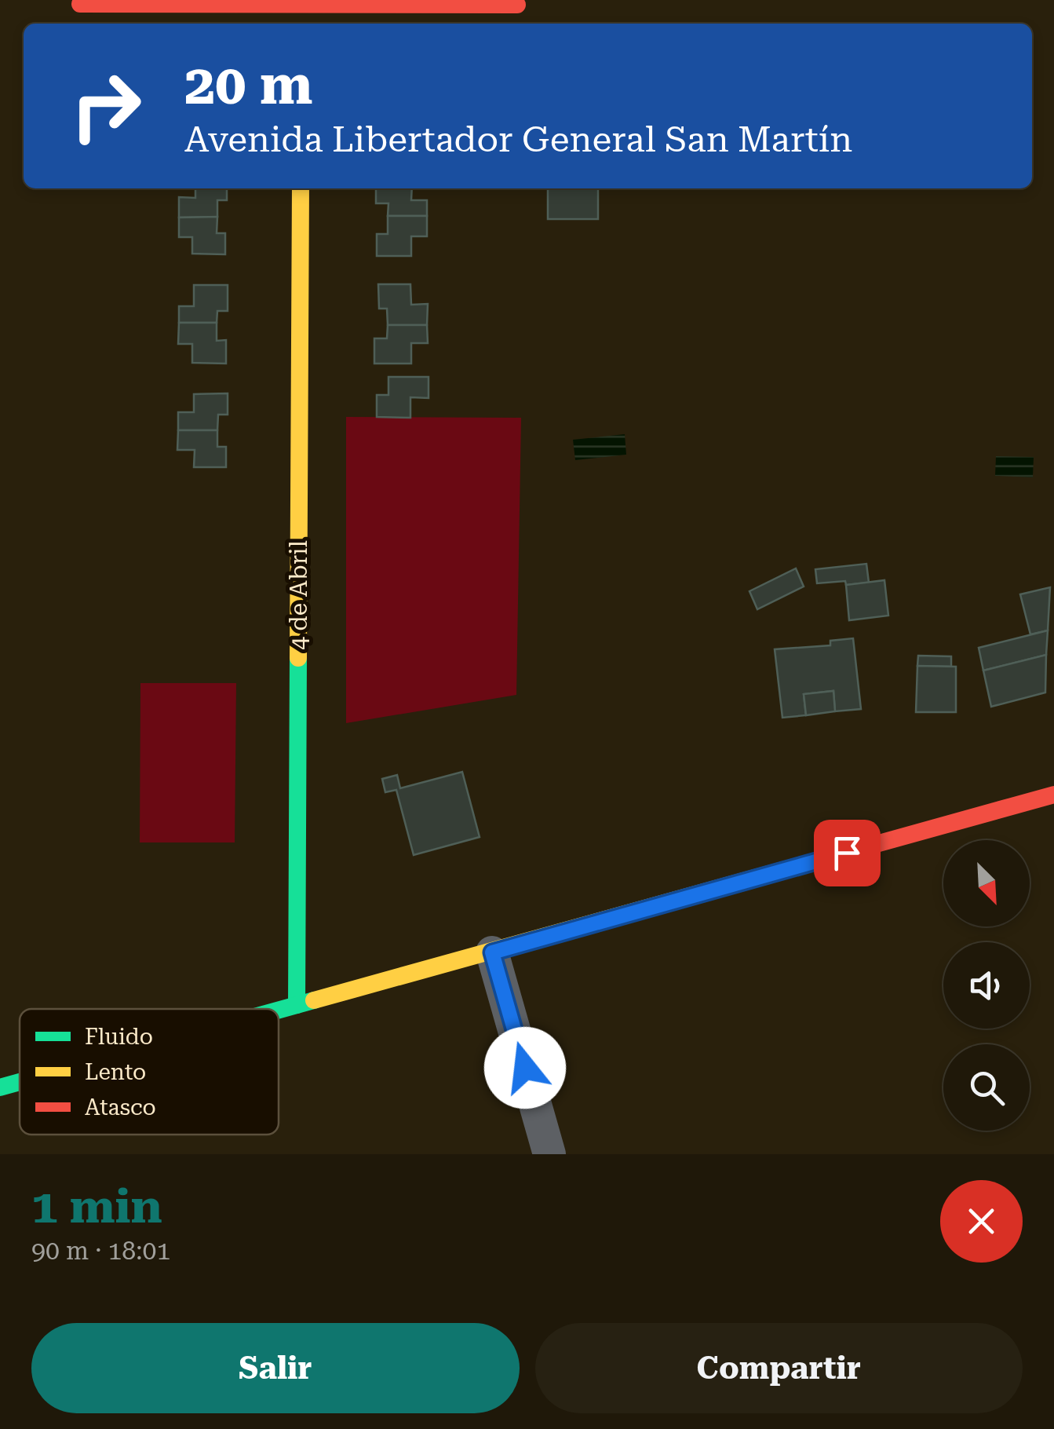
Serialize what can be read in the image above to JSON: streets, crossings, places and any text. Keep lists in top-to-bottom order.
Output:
{
  "streets": {
    "street": ["4 de Abril"]
  },
  "legend": ["Fluido", "Lento", "Atasco"],
  "north": "bottom right",
  "page": {
    "turn": ["20 m", "Avenida Libertador General San Martín"],
    "heading": ["1 min", "90 m · 18:01"],
    "buttons": ["Salir", "Compartir"]
  }
}
